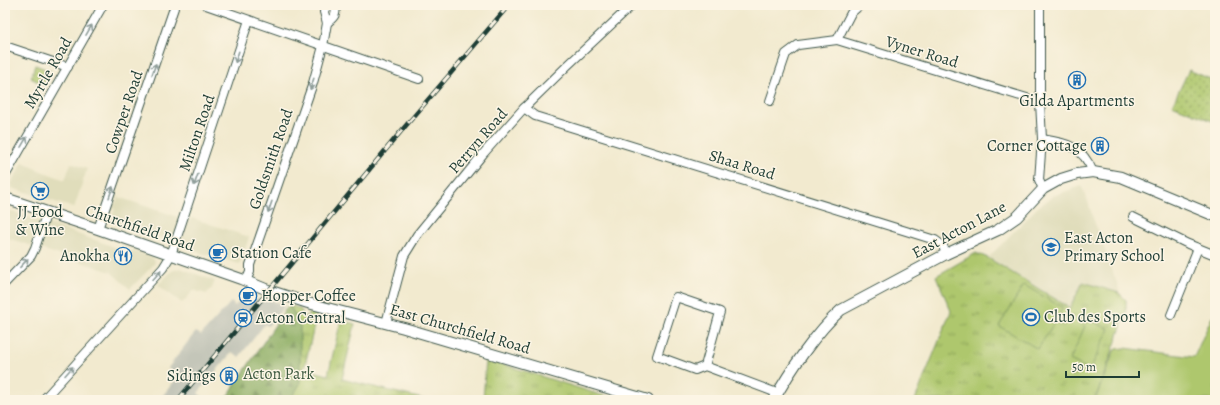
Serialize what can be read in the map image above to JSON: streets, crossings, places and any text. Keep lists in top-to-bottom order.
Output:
{
  "streets": {
    "street": [
      "Vyner Road",
      "Myrtle Road",
      "Cowper Road",
      "Milton Road",
      "Perryn Road",
      "Goldsmith Road",
      "Shaa Road",
      "Churchfield Road",
      "East Acton Lane",
      "East Churchfield Road"
    ]
  },
  "crossings": [
    ["Cowper Road", "Churchfield Road"],
    ["Milton Road", "Churchfield Road"],
    ["Perryn Road", "Shaa Road"],
    ["Perryn Road", "East Churchfield Road"],
    ["Goldsmith Road", "Churchfield Road"],
    ["Shaa Road", "East Acton Lane"],
    ["Churchfield Road", "East Churchfield Road"]
  ],
  "one_way": ["Myrtle Road", "Cowper Road", "Goldsmith Road"],
  "parks": ["Acton Park"],
  "places": {
    "building": ["Gilda Apartments", "Corner Cottage", "Sidings"],
    "supermarket": ["JJ Food & Wine"],
    "school or university": ["East Acton Primary School"],
    "cafe": ["Station Cafe", "Hopper Coffee"],
    "restaurant": ["Anokha"],
    "sports": ["Club des Sports"],
    "station": ["Acton Central"]
  },
  "scale_bar": "50 m"
}
